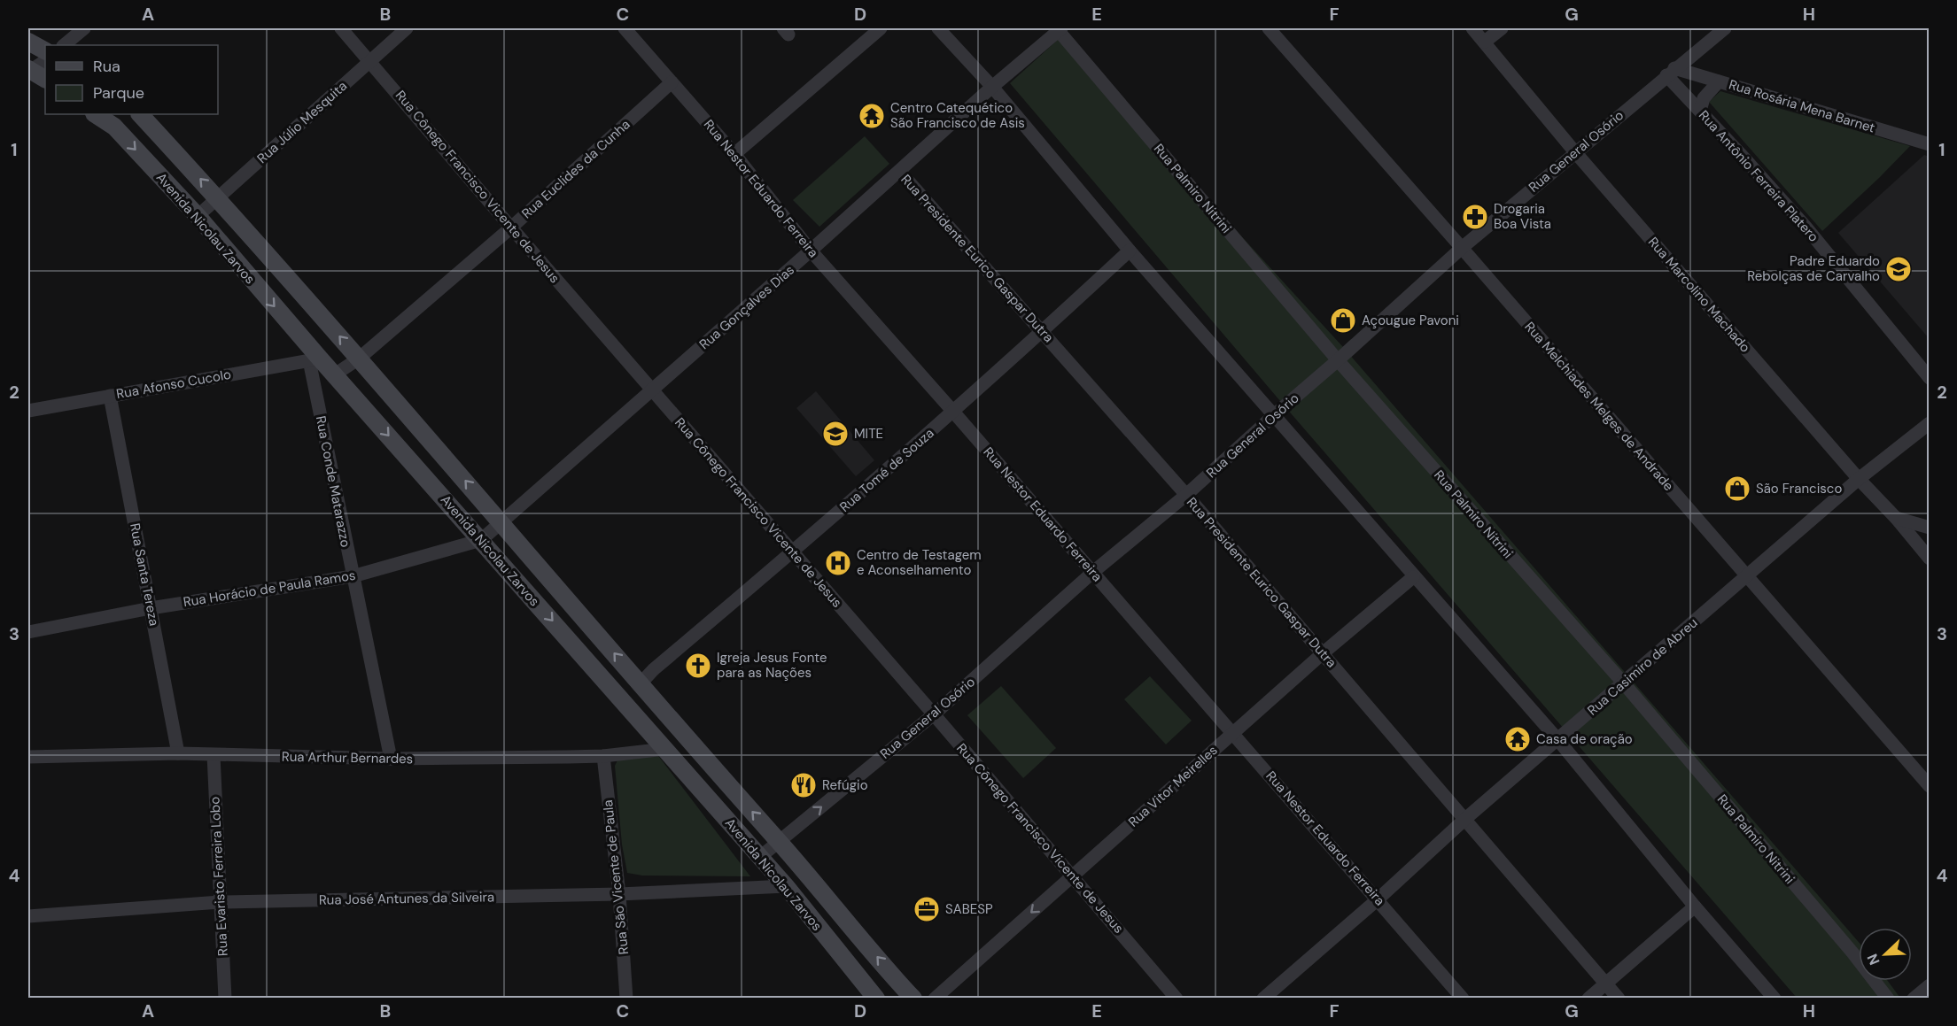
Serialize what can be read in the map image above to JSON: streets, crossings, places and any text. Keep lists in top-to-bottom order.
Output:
{
  "streets": {
    "main road": ["Avenida Nicolau Zarvos"],
    "street": [
      "Rua Rosária Mena Barnet",
      "Rua Júlio Mesquita",
      "Rua General Osório",
      "Rua Euclides da Cunha",
      "Rua Antônio Ferreira Platero",
      "Rua Cônego Francisco Vicente de Jesus",
      "Rua Nestor Eduardo Ferreira",
      "Rua Palmiro Nitrini",
      "Rua Presidente Eurico Gaspar Dutra",
      "Rua Marcolino Machado",
      "Rua Gonçalves Dias",
      "Rua Afonso Cucolo",
      "Rua Melchiades Melges de Andrade",
      "Rua Tomé de Souza",
      "Rua Conde Matarazzo",
      "Rua Santa Tereza",
      "Rua Horácio de Paula Ramos",
      "Rua Casimiro de Abreu",
      "Rua Arthur Bernardes",
      "Rua Vitor Meirelles",
      "Rua Evaristo Ferreira Lobo",
      "Rua São Vicente de Paula",
      "Rua José Antunes da Silveira"
    ]
  },
  "crossings": [
    ["Rua Rosária Mena Barnet", "Rua General Osório"],
    ["Rua Rosária Mena Barnet", "Rua Antônio Ferreira Platero"],
    ["Rua Júlio Mesquita", "Rua Cônego Francisco Vicente de Jesus"],
    ["Rua Júlio Mesquita", "Avenida Nicolau Zarvos"],
    ["Rua General Osório", "Rua Antônio Ferreira Platero"],
    ["Rua General Osório", "Rua Cônego Francisco Vicente de Jesus"],
    ["Rua General Osório", "Rua Nestor Eduardo Ferreira"],
    ["Rua General Osório", "Rua Palmiro Nitrini"],
    ["Rua General Osório", "Avenida Nicolau Zarvos"],
    ["Rua General Osório", "Rua Presidente Eurico Gaspar Dutra"],
    ["Rua General Osório", "Rua Marcolino Machado"],
    ["Rua General Osório", "Rua Melchiades Melges de Andrade"],
    ["Rua Euclides da Cunha", "Rua Cônego Francisco Vicente de Jesus"],
    ["Rua Euclides da Cunha", "Rua Nestor Eduardo Ferreira"],
    ["Rua Euclides da Cunha", "Avenida Nicolau Zarvos"],
    ["Rua Cônego Francisco Vicente de Jesus", "Rua Gonçalves Dias"],
    ["Rua Cônego Francisco Vicente de Jesus", "Rua Tomé de Souza"],
    ["Rua Cônego Francisco Vicente de Jesus", "Rua Vitor Meirelles"],
    ["Rua Nestor Eduardo Ferreira", "Rua Gonçalves Dias"],
    ["Rua Nestor Eduardo Ferreira", "Rua Tomé de Souza"],
    ["Rua Nestor Eduardo Ferreira", "Rua Casimiro de Abreu"],
    ["Rua Nestor Eduardo Ferreira", "Rua Vitor Meirelles"],
    ["Rua Palmiro Nitrini", "Rua Gonçalves Dias"],
    ["Rua Palmiro Nitrini", "Rua Casimiro de Abreu"],
    ["Avenida Nicolau Zarvos", "Rua Gonçalves Dias"],
    ["Avenida Nicolau Zarvos", "Rua Afonso Cucolo"],
    ["Avenida Nicolau Zarvos", "Rua Tomé de Souza"],
    ["Avenida Nicolau Zarvos", "Rua Conde Matarazzo"],
    ["Avenida Nicolau Zarvos", "Rua Horácio de Paula Ramos"],
    ["Avenida Nicolau Zarvos", "Rua Arthur Bernardes"],
    ["Avenida Nicolau Zarvos", "Rua José Antunes da Silveira"],
    ["Rua Presidente Eurico Gaspar Dutra", "Rua Gonçalves Dias"],
    ["Rua Presidente Eurico Gaspar Dutra", "Rua Tomé de Souza"],
    ["Rua Presidente Eurico Gaspar Dutra", "Rua Casimiro de Abreu"],
    ["Rua Presidente Eurico Gaspar Dutra", "Rua Vitor Meirelles"],
    ["Rua Marcolino Machado", "Rua Casimiro de Abreu"],
    ["Rua Gonçalves Dias", "Rua Horácio de Paula Ramos"],
    ["Rua Afonso Cucolo", "Rua Conde Matarazzo"],
    ["Rua Afonso Cucolo", "Rua Santa Tereza"],
    ["Rua Melchiades Melges de Andrade", "Rua Casimiro de Abreu"],
    ["Rua Conde Matarazzo", "Rua Horácio de Paula Ramos"],
    ["Rua Conde Matarazzo", "Rua Arthur Bernardes"],
    ["Rua Santa Tereza", "Rua Horácio de Paula Ramos"],
    ["Rua Santa Tereza", "Rua Arthur Bernardes"],
    ["Rua Arthur Bernardes", "Rua Evaristo Ferreira Lobo"],
    ["Rua Arthur Bernardes", "Rua São Vicente de Paula"],
    ["Rua Evaristo Ferreira Lobo", "Rua José Antunes da Silveira"],
    ["Rua São Vicente de Paula", "Rua José Antunes da Silveira"]
  ],
  "places": {
    "temple": ["Centro Catequético São Francisco de Asis", "Casa de oração"],
    "pharmacy": ["Drogaria Boa Vista"],
    "school or university": ["Padre Eduardo Rebolças de Carvalho", "MITE"],
    "shop": ["Açougue Pavoni", "São Francisco"],
    "hospital": ["Centro de Testagem e Aconselhamento"],
    "church": ["Igreja Jesus Fonte para as Nações"],
    "restaurant": ["Refúgio"],
    "office": ["SABESP"]
  },
  "legend": ["Rua", "Parque"],
  "north": "bottom left",
  "grid": {
    "columns": [
      "A",
      "B",
      "C",
      "D",
      "E",
      "F",
      "G",
      "H"
    ],
    "rows": [
      "1",
      "2",
      "3",
      "4"
    ]
  }
}
